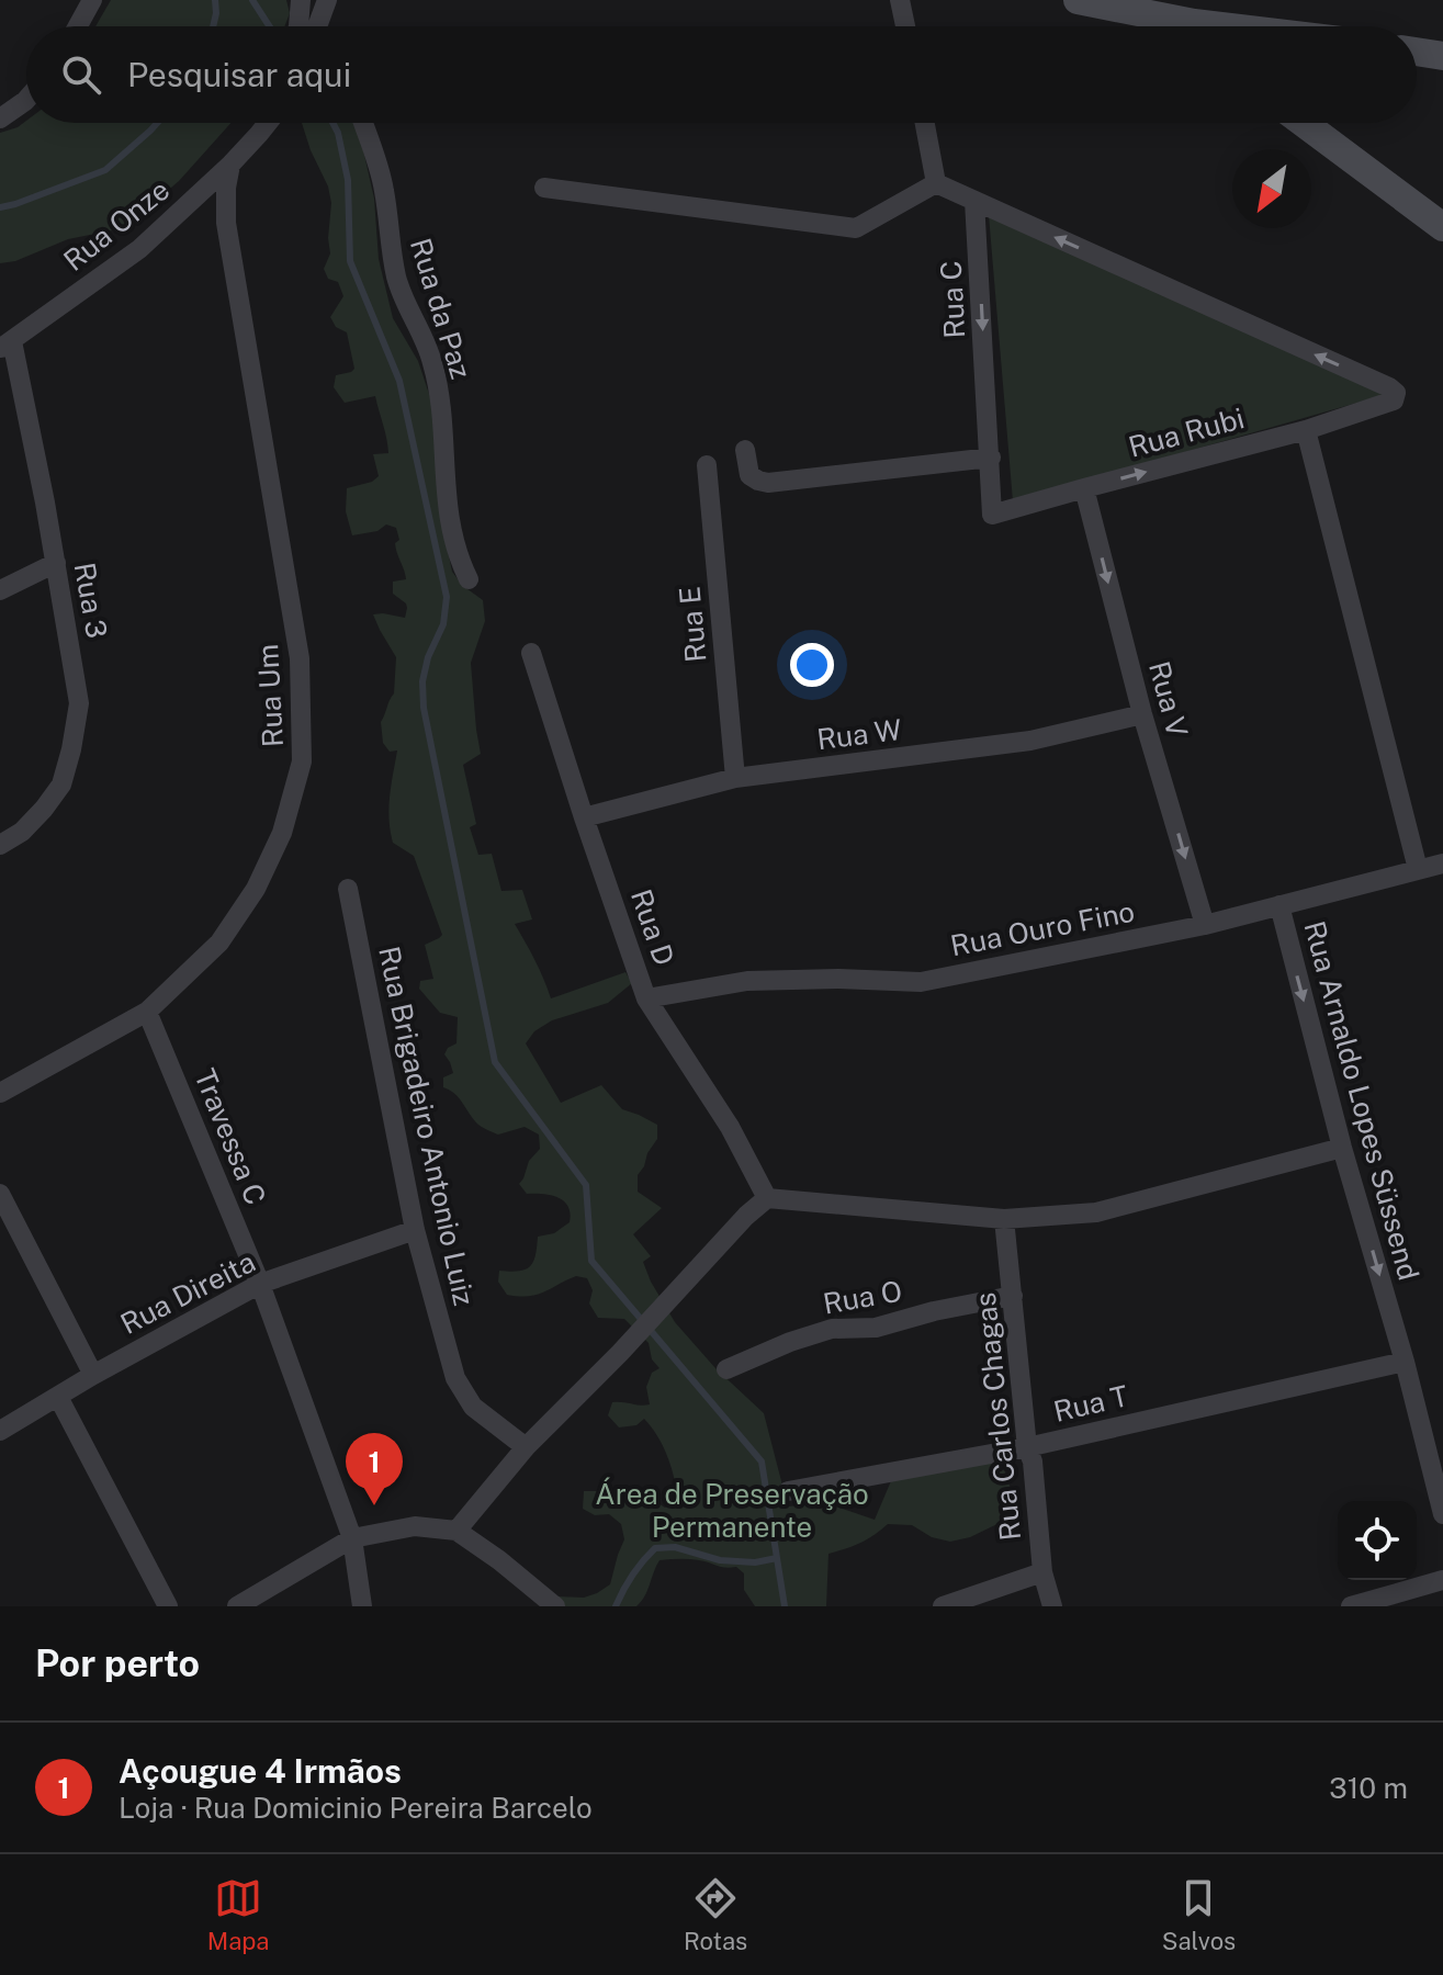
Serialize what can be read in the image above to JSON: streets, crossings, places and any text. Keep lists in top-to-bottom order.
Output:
{
  "streets": {
    "street": [
      "Rua Onze",
      "Rua C",
      "Rua da Paz",
      "Rua Rubi",
      "Rua 3",
      "Rua E",
      "Rua Um",
      "Rua V",
      "Rua W",
      "Rua D",
      "Rua Ouro Fino",
      "Rua Arnaldo Lopes Süssend",
      "Rua Brigadeiro Antonio Luiz",
      "Travessa C",
      "Rua Direita",
      "Rua O",
      "Rua T",
      "Rua Carlos Chagas"
    ]
  },
  "crossings": [
    ["Rua Onze", "Rua 3"],
    ["Rua Onze", "Rua Um"],
    ["Rua C", "Rua Rubi"],
    ["Rua Rubi", "Rua V"],
    ["Rua E", "Rua W"],
    ["Rua Um", "Travessa C"],
    ["Rua V", "Rua W"],
    ["Rua V", "Rua Ouro Fino"],
    ["Rua W", "Rua D"],
    ["Rua D", "Rua Ouro Fino"],
    ["Rua Ouro Fino", "Rua Arnaldo Lopes Süssend"],
    ["Rua Arnaldo Lopes Süssend", "Rua T"],
    ["Rua Brigadeiro Antonio Luiz", "Rua Direita"],
    ["Travessa C", "Rua Direita"],
    ["Rua O", "Rua Carlos Chagas"],
    ["Rua T", "Rua Carlos Chagas"]
  ],
  "one_way": ["Rua C", "Rua V", "Rua Arnaldo Lopes Süssend"],
  "parks": ["Área de Preservação Permanente"],
  "north": "bottom left",
  "page": {
    "search": "Pesquisar aqui",
    "pins": "1",
    "heading": "Por perto",
    "list": [
      {
        "mark": "1",
        "name": "Açougue 4 Irmãos",
        "note": "Loja · Rua Domicinio Pereira Barcelo",
        "value": "310 m"
      }
    ],
    "nav": ["Mapa", "Rotas", "Salvos"]
  }
}
